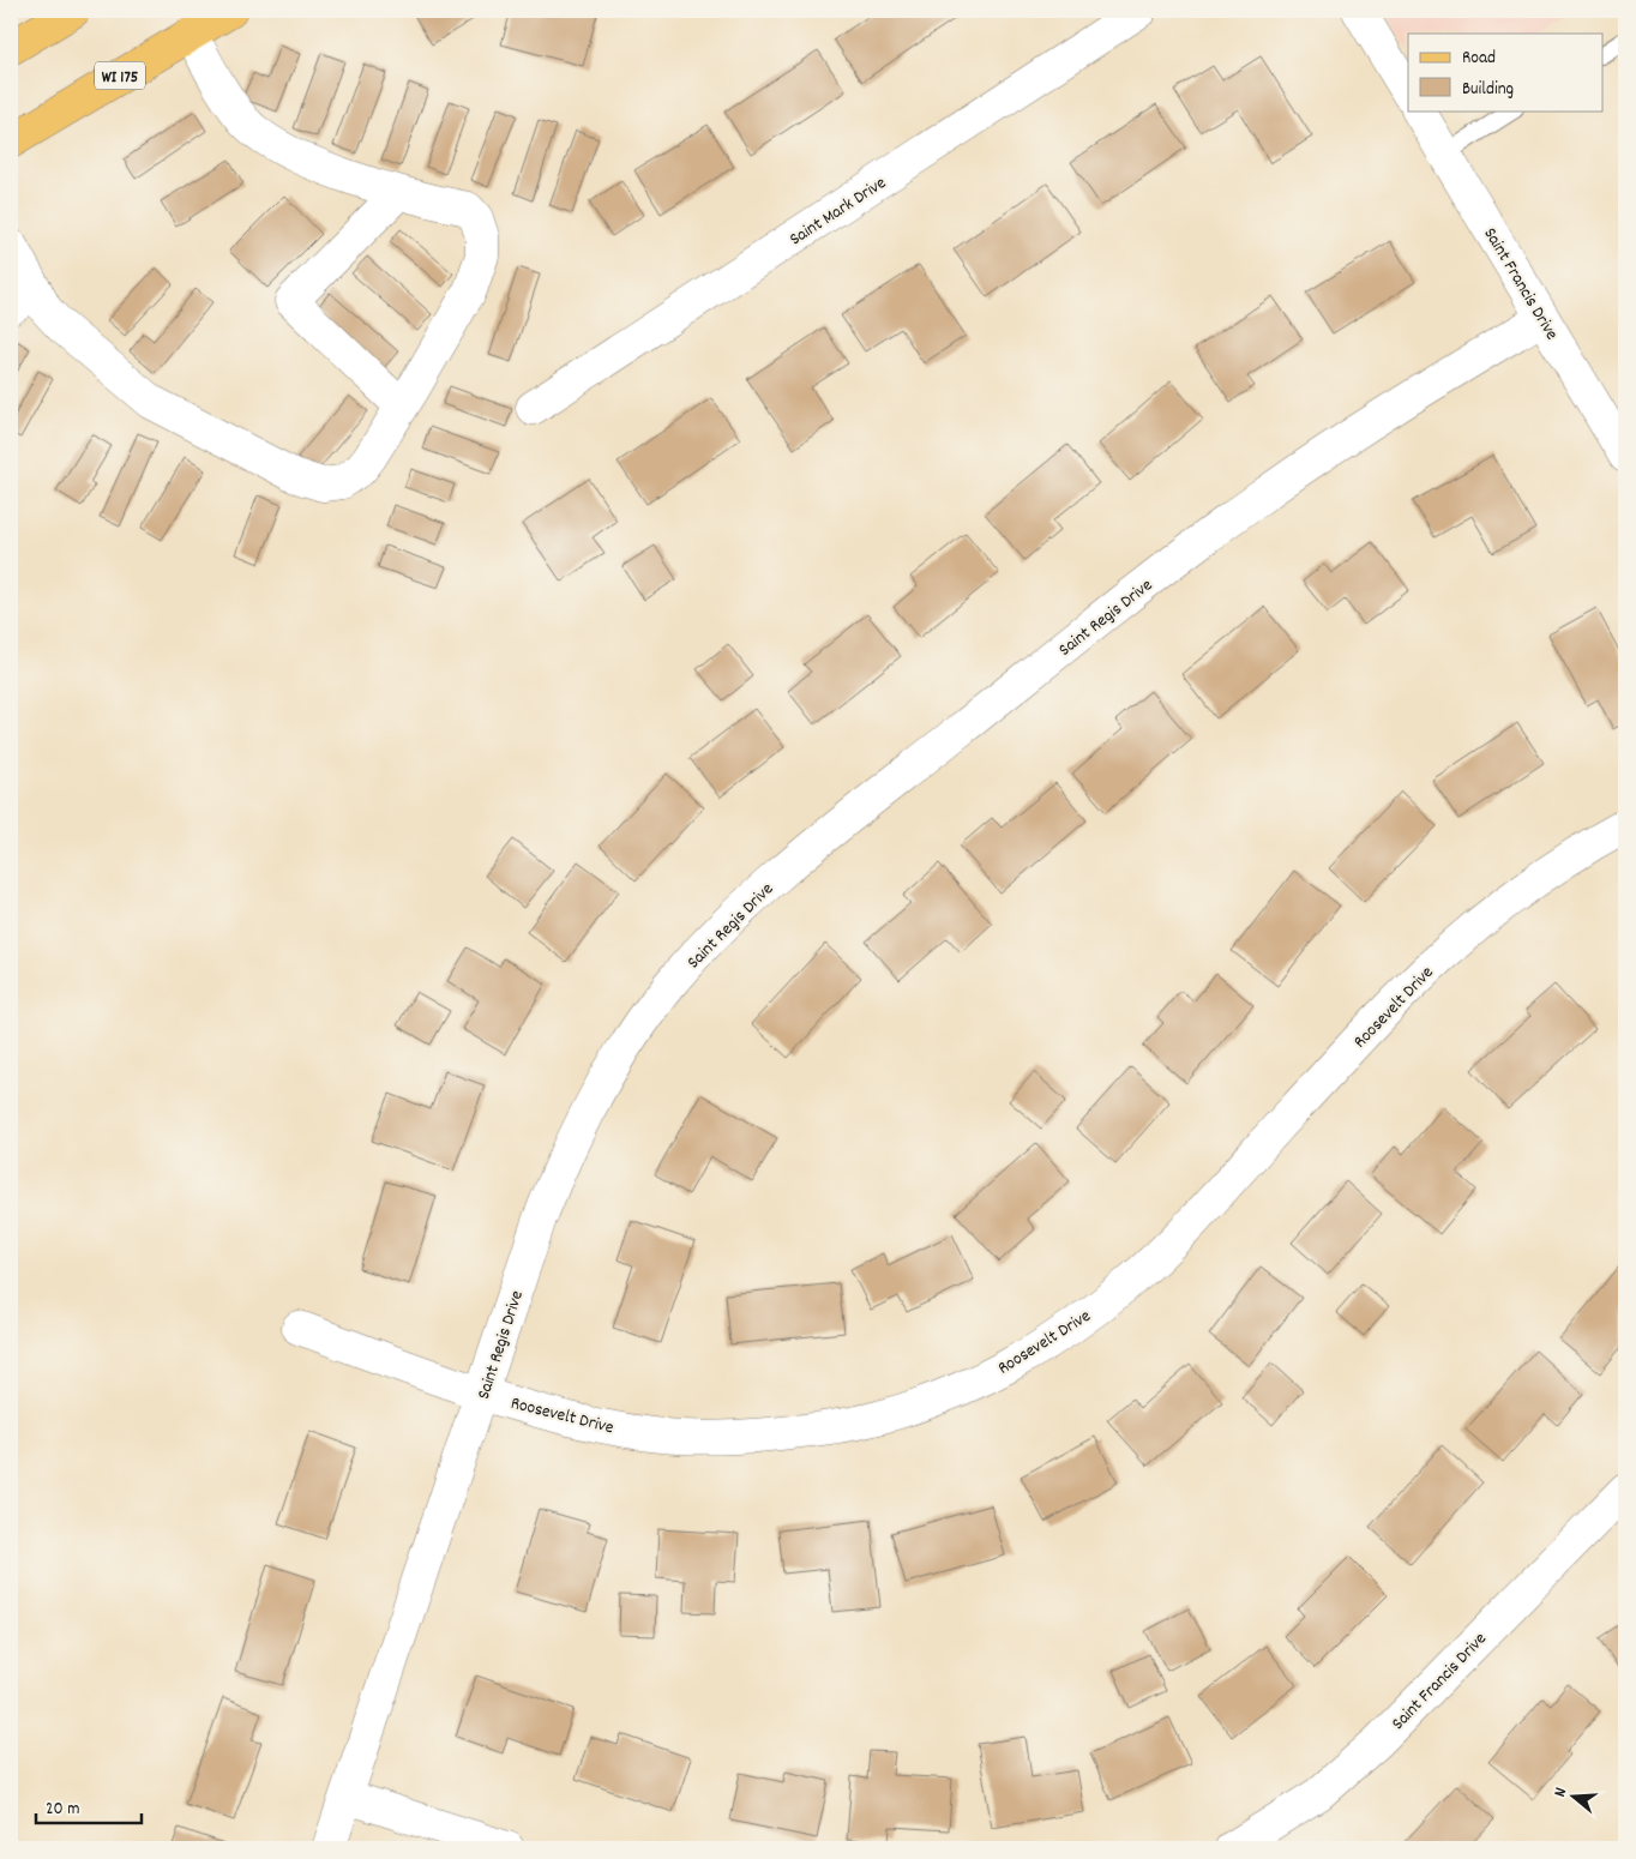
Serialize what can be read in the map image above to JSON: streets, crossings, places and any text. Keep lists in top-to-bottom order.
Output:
{
  "streets": {
    "main road": ["WI 175"],
    "street": [
      "Saint Mark Drive",
      "Saint Francis Drive",
      "Saint Regis Drive",
      "Roosevelt Drive"
    ]
  },
  "crossings": [
    ["Saint Francis Drive", "Saint Regis Drive"],
    ["Saint Regis Drive", "Roosevelt Drive"]
  ],
  "legend": ["Road", "Building"],
  "scale_bar": "20 m",
  "north": "left"
}
